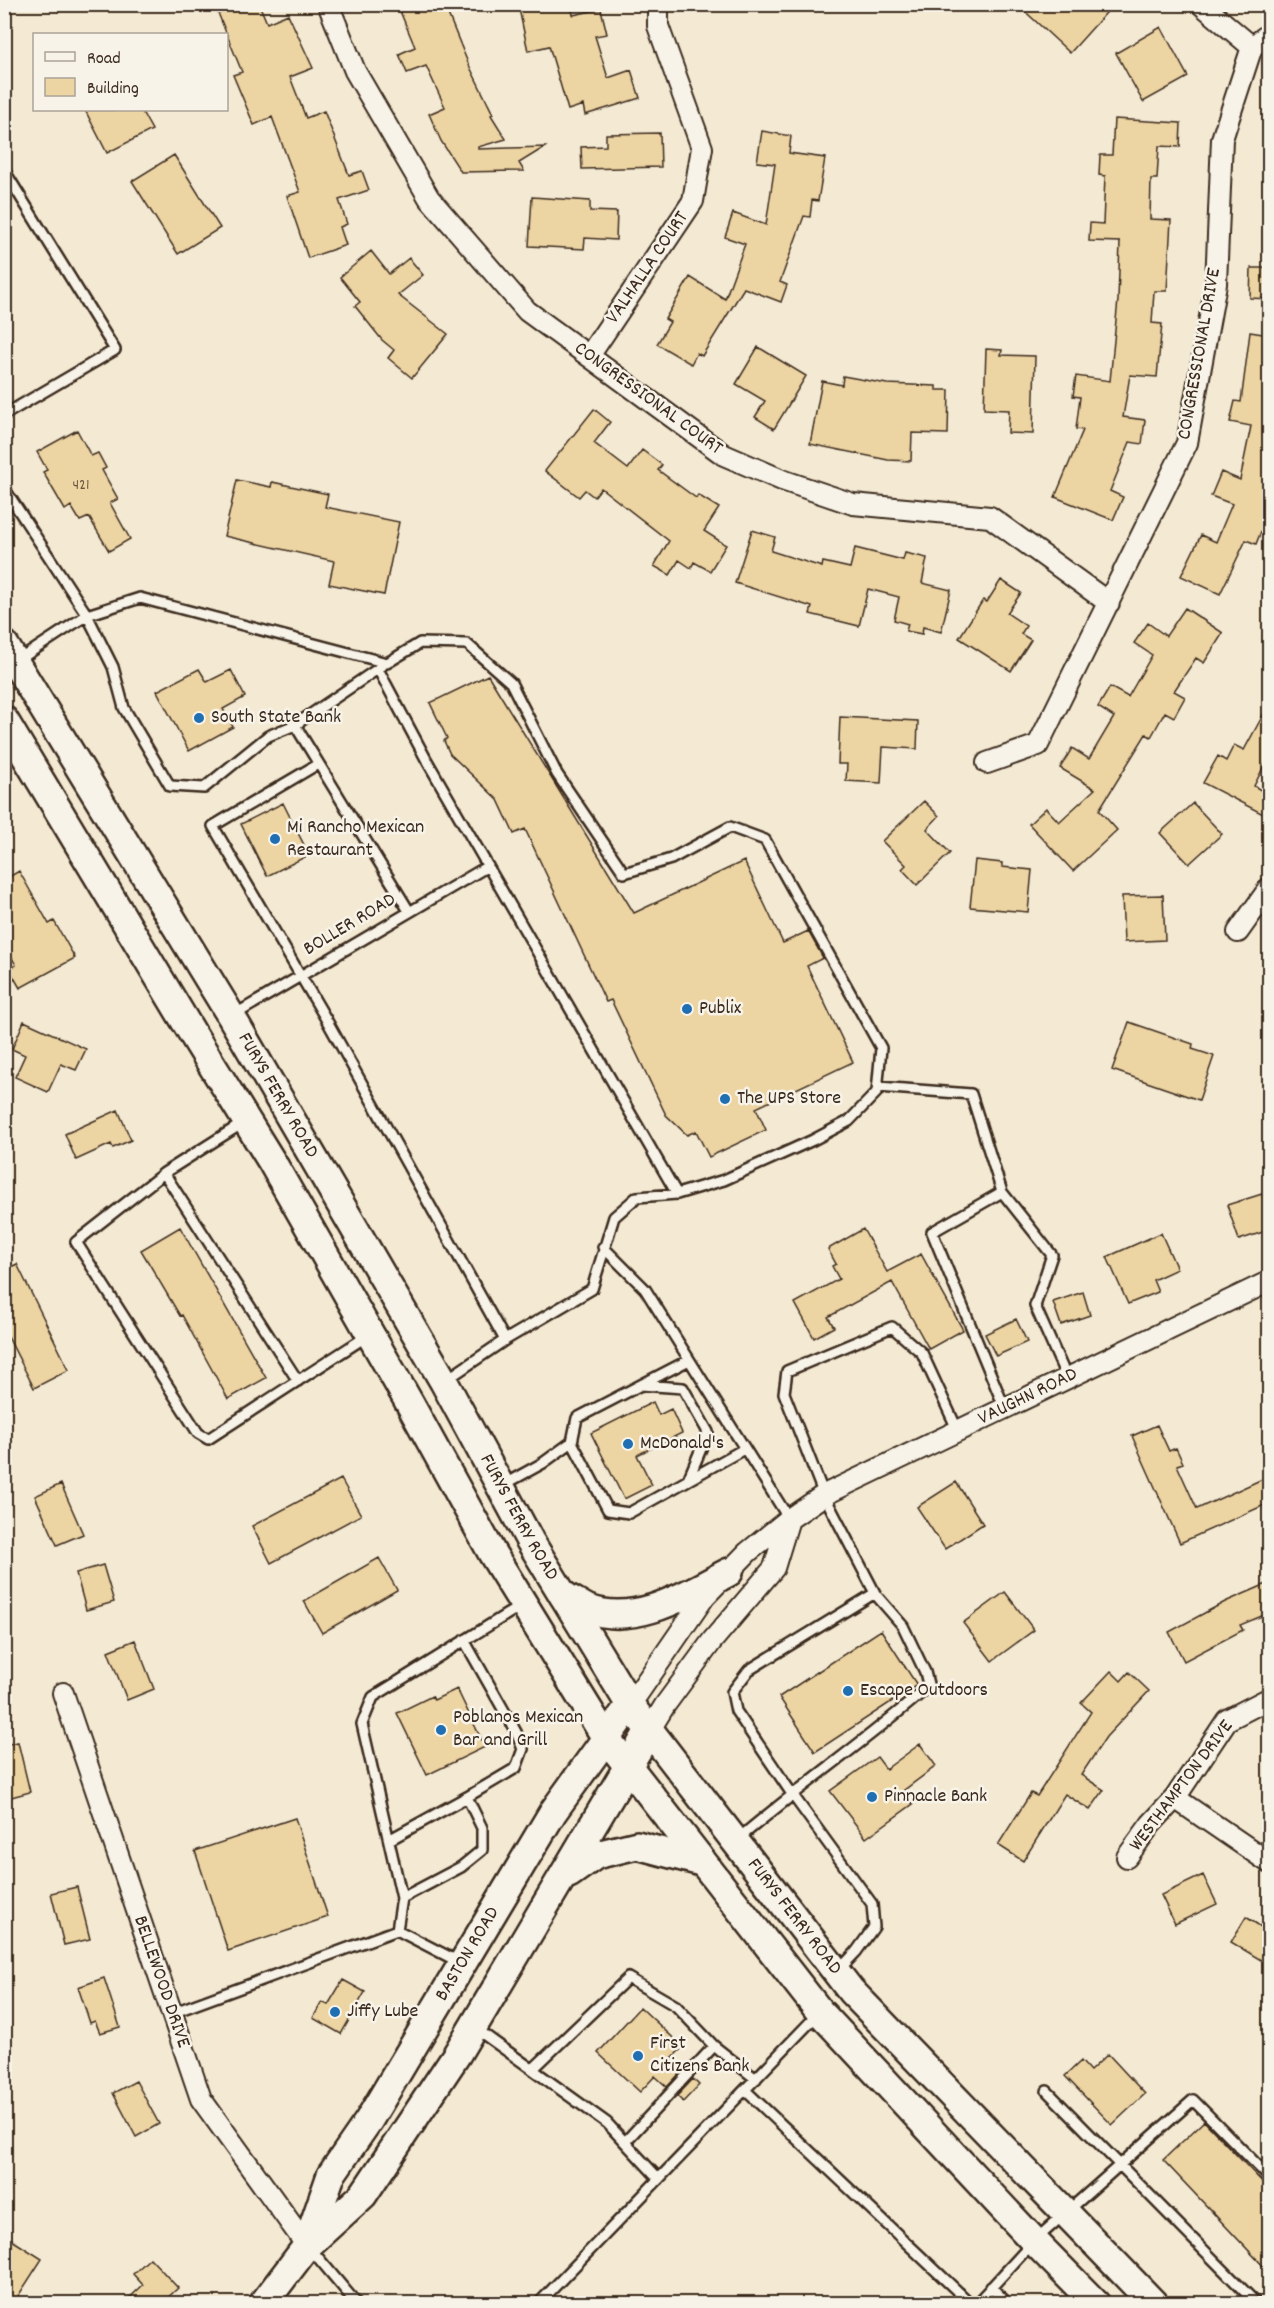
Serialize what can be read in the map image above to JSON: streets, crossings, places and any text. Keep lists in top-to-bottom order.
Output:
{
  "streets": {
    "main road": ["FURYS FERRY ROAD", "BASTON ROAD"],
    "street": [
      "VALHALLA COURT",
      "CONGRESSIONAL DRIVE",
      "CONGRESSIONAL COURT",
      "VAUGHN ROAD",
      "WESTHAMPTON DRIVE",
      "BELLEWOOD DRIVE"
    ],
    "lane": ["BOLLER ROAD"]
  },
  "crossings": [
    ["VALHALLA COURT", "CONGRESSIONAL COURT"],
    ["CONGRESSIONAL DRIVE", "CONGRESSIONAL COURT"],
    ["BOLLER ROAD", "FURYS FERRY ROAD"],
    ["FURYS FERRY ROAD", "VAUGHN ROAD"],
    ["FURYS FERRY ROAD", "BASTON ROAD"],
    ["VAUGHN ROAD", "BASTON ROAD"],
    ["BASTON ROAD", "BELLEWOOD DRIVE"]
  ],
  "places": [
    "South State Bank",
    "Mi Rancho Mexican Restaurant",
    "Publix",
    "The UPS Store",
    "McDonald's",
    "Escape Outdoors",
    "Poblanos Mexican Bar and Grill",
    "Pinnacle Bank",
    "Jiffy Lube",
    "First Citizens Bank"
  ],
  "house_numbers": ["421"],
  "legend": ["Road", "Building"]
}
